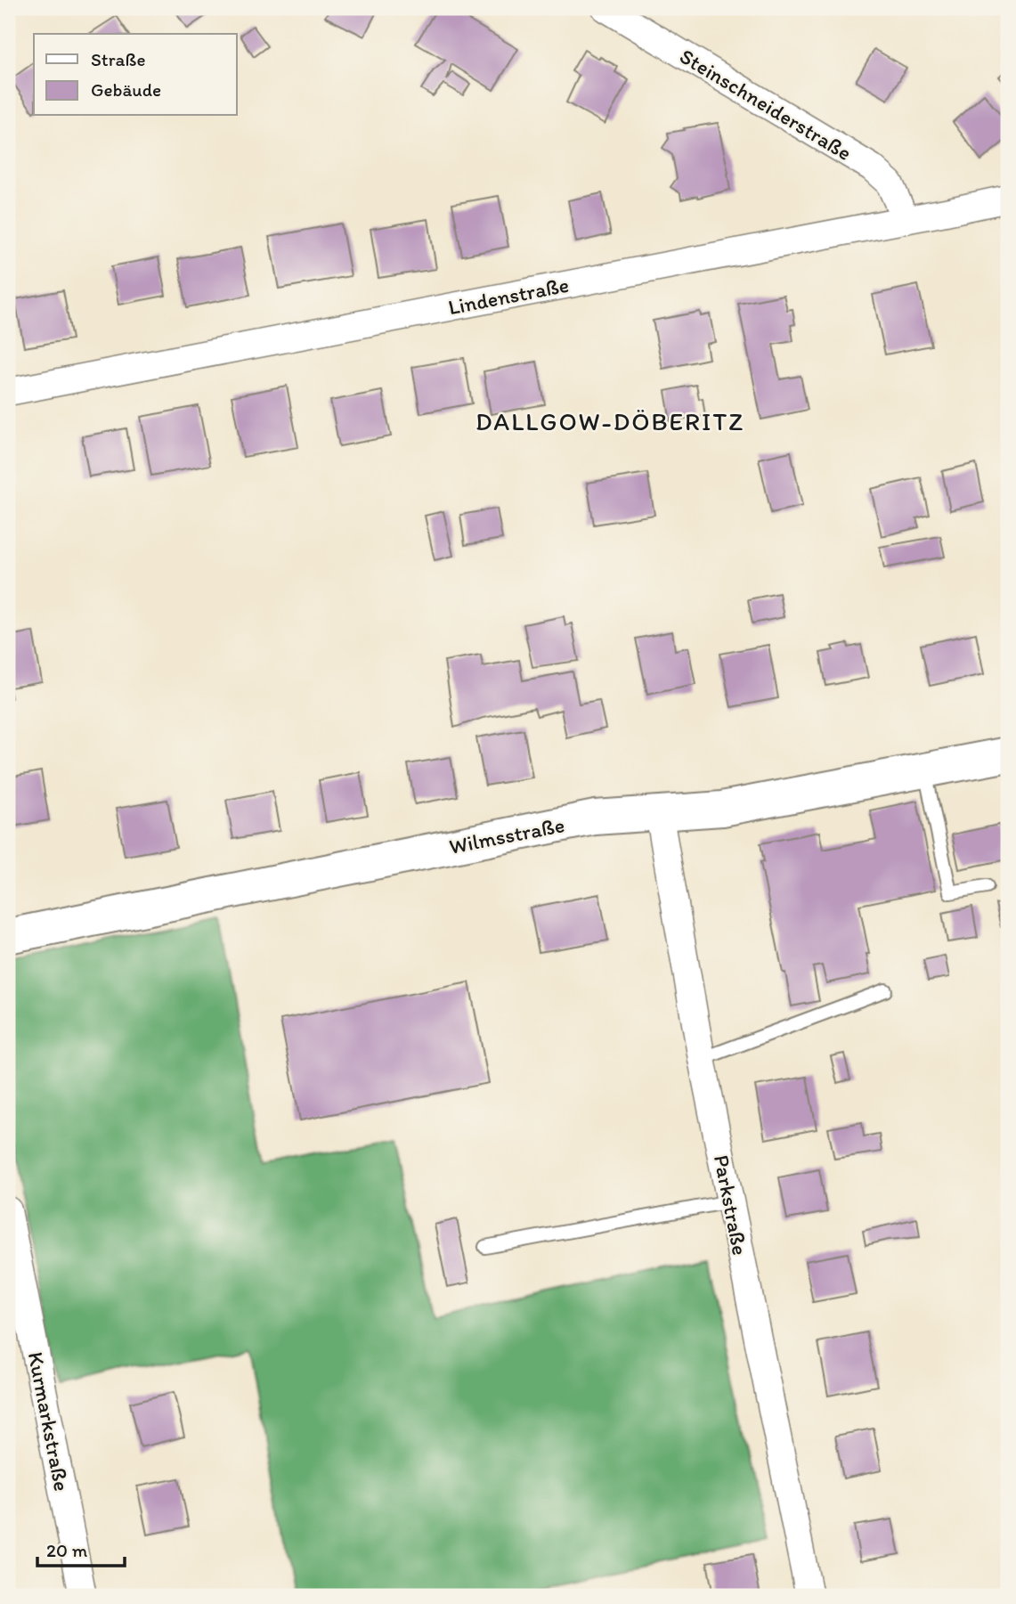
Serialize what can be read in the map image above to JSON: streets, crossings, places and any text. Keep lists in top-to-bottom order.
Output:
{
  "streets": {
    "street": [
      "Steinschneiderstraße",
      "Lindenstraße",
      "Wilmsstraße",
      "Parkstraße",
      "Kurmarkstraße"
    ]
  },
  "crossings": [
    ["Steinschneiderstraße", "Lindenstraße"],
    ["Wilmsstraße", "Parkstraße"]
  ],
  "districts": ["DALLGOW-DÖBERITZ"],
  "legend": ["Straße", "Gebäude"],
  "scale_bar": "20 m"
}
